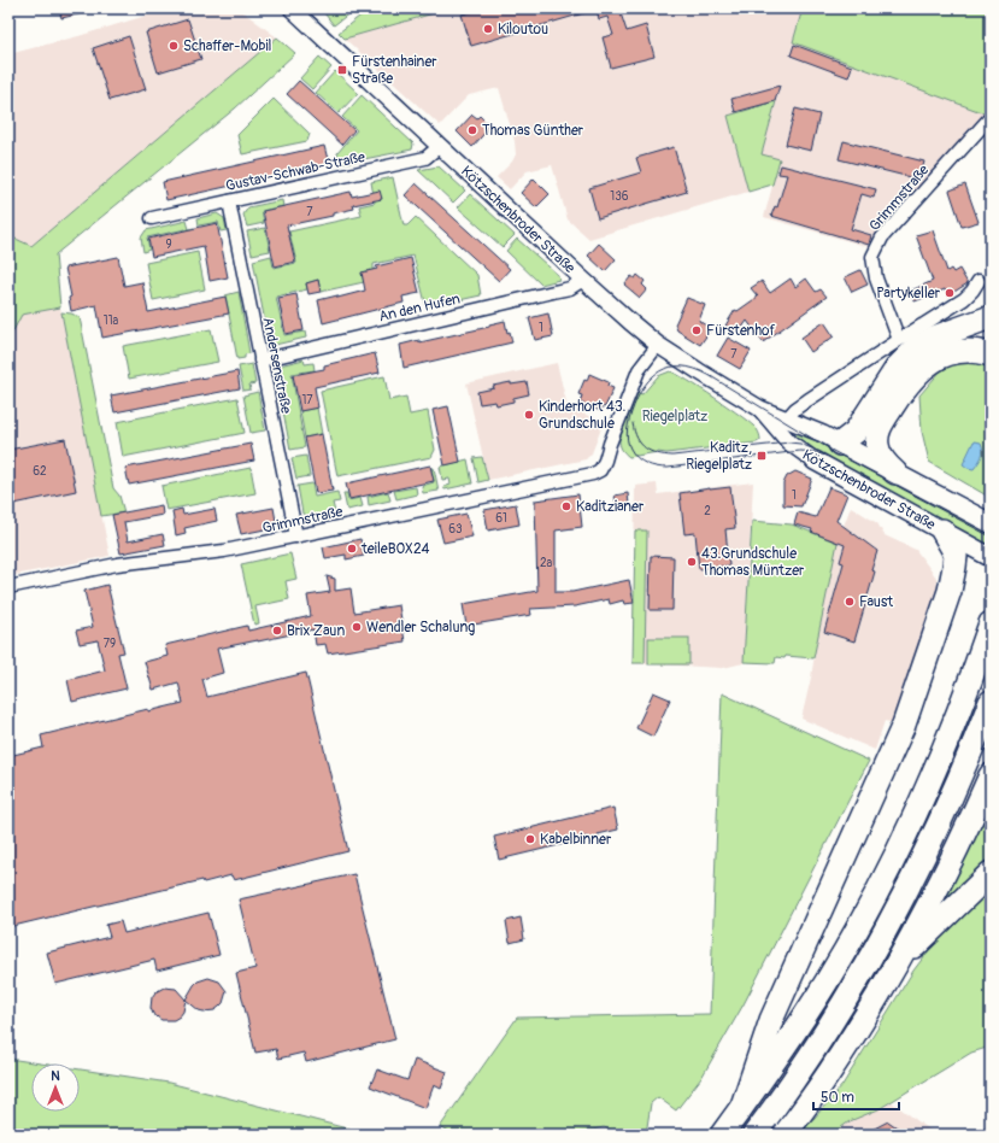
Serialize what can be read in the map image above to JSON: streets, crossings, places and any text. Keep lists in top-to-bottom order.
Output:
{
  "streets": {
    "main road": ["Kötzschenbroder Straße"],
    "street": [
      "Gustav-Schwab-Straße",
      "Grimmstraße",
      "An den Hufen",
      "Andersenstraße"
    ]
  },
  "crossings": [
    ["Gustav-Schwab-Straße", "Kötzschenbroder Straße"],
    ["Gustav-Schwab-Straße", "Andersenstraße"],
    ["Grimmstraße", "Kötzschenbroder Straße"],
    ["Grimmstraße", "Andersenstraße"],
    ["Kötzschenbroder Straße", "An den Hufen"],
    ["An den Hufen", "Andersenstraße"]
  ],
  "parks": ["Riegelplatz"],
  "places": {
    "other": [
      "Kiloutou",
      "Schaffer-Mobil",
      "Thomas Günther",
      "Partykeller",
      "Fürstenhof",
      "Kinderhort 43. Grundschule",
      "Kaditzianer",
      "teileBOX24",
      "43.Grundschule Thomas Müntzer",
      "Faust",
      "Wendler Schalung",
      "Brix Zaun",
      "Kabelbinner"
    ],
    "transit": ["Fürstenhainer Straße", "Kaditz, Riegelplatz"]
  },
  "house_numbers": [
    "136",
    "7",
    "9",
    "11a",
    "1",
    "7",
    "17",
    "62",
    "1",
    "2",
    "61",
    "63",
    "2a",
    "79"
  ],
  "scale_bar": "50 m",
  "north": "top"
}
